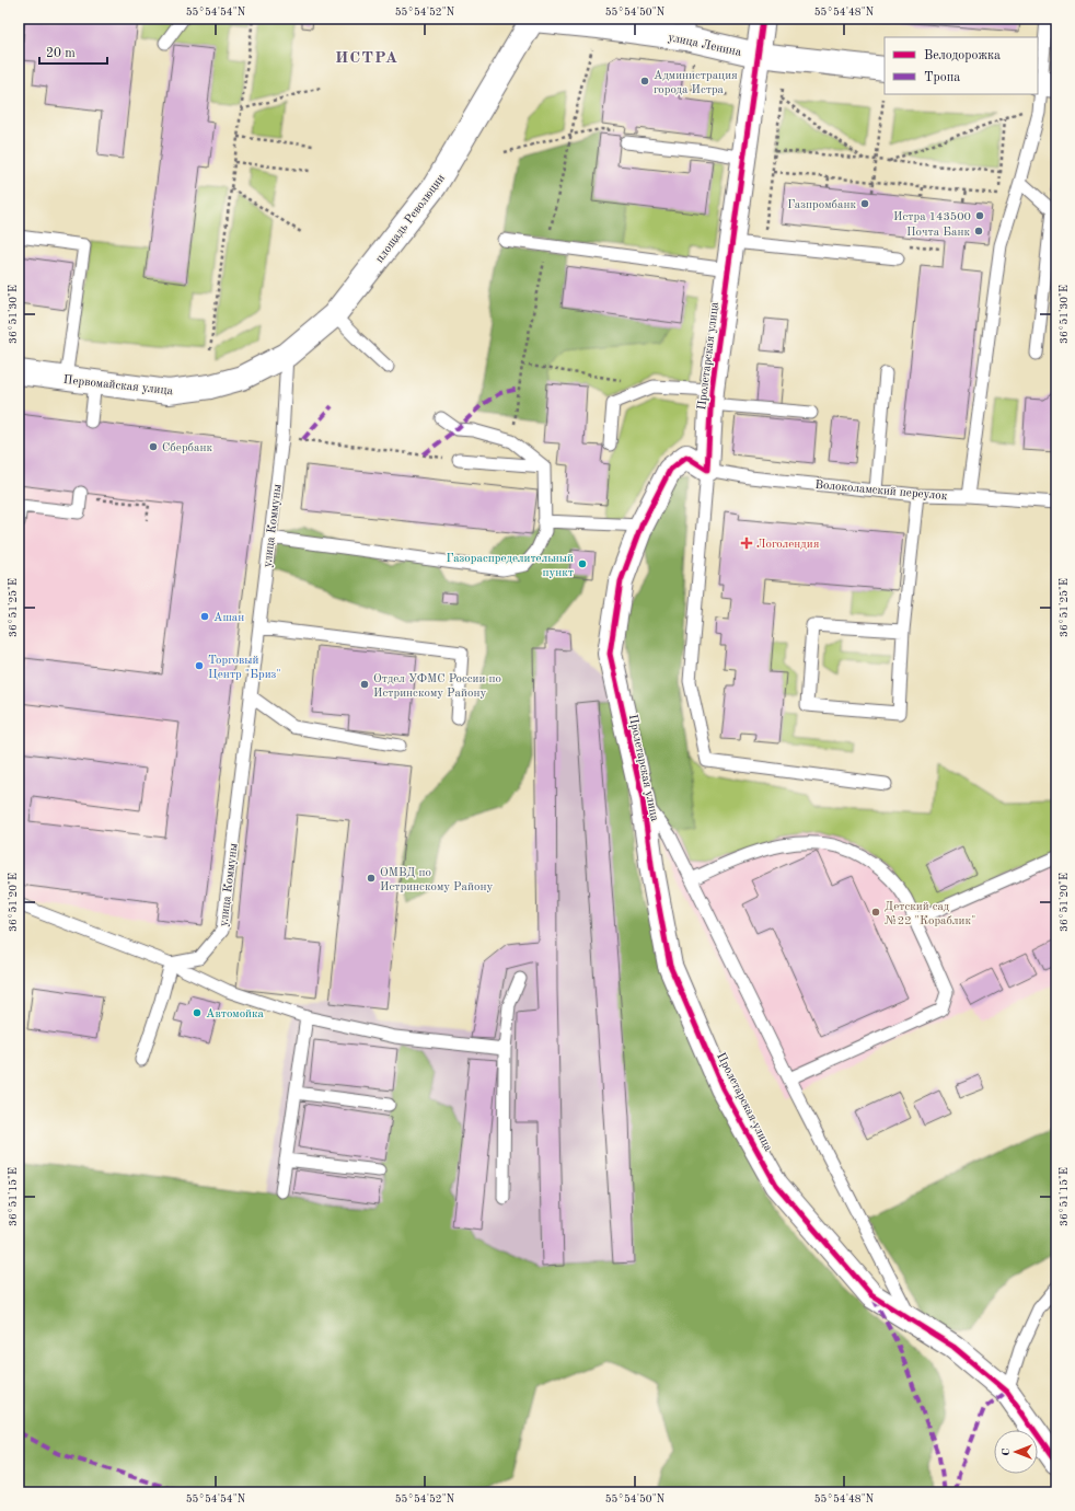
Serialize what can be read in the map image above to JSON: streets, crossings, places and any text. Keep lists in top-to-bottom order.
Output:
{
  "streets": {
    "street": [
      "улица Ленина",
      "площадь Революции",
      "Пролетарская улица",
      "Первомайская улица"
    ],
    "lane": ["Волоколамский переулок", "улица Коммуны"]
  },
  "crossings": [
    ["улица Ленина", "площадь Революции"],
    ["улица Ленина", "Пролетарская улица"],
    ["площадь Революции", "Первомайская улица"],
    ["площадь Революции", "улица Коммуны"],
    ["Пролетарская улица", "Волоколамский переулок"]
  ],
  "districts": ["ИСТРА"],
  "places": {
    "other": [
      "Администрация города Истра",
      "Газпромбанк",
      "Истра 143500",
      "Почта Банк",
      "Сбербанк",
      "Газораспределительный пункт",
      "Ашан",
      "Торговый Центр \"Бриз\"",
      "Отдел УФМС России по Истринскому Району",
      "ОМВД по Истринскому Району",
      "Детский сад №22 \"Кораблик\"",
      "Автомойка"
    ],
    "health": ["Логолендия"]
  },
  "legend": ["Велодорожка", "Тропа"],
  "scale_bar": "20 m",
  "north": "left",
  "coordinates": [
    "55°54'54\"N",
    "55°54'52\"N",
    "55°54'50\"N",
    "55°54'48\"N",
    "36°51'30\"E",
    "36°51'25\"E",
    "36°51'20\"E",
    "36°51'15\"E"
  ]
}
